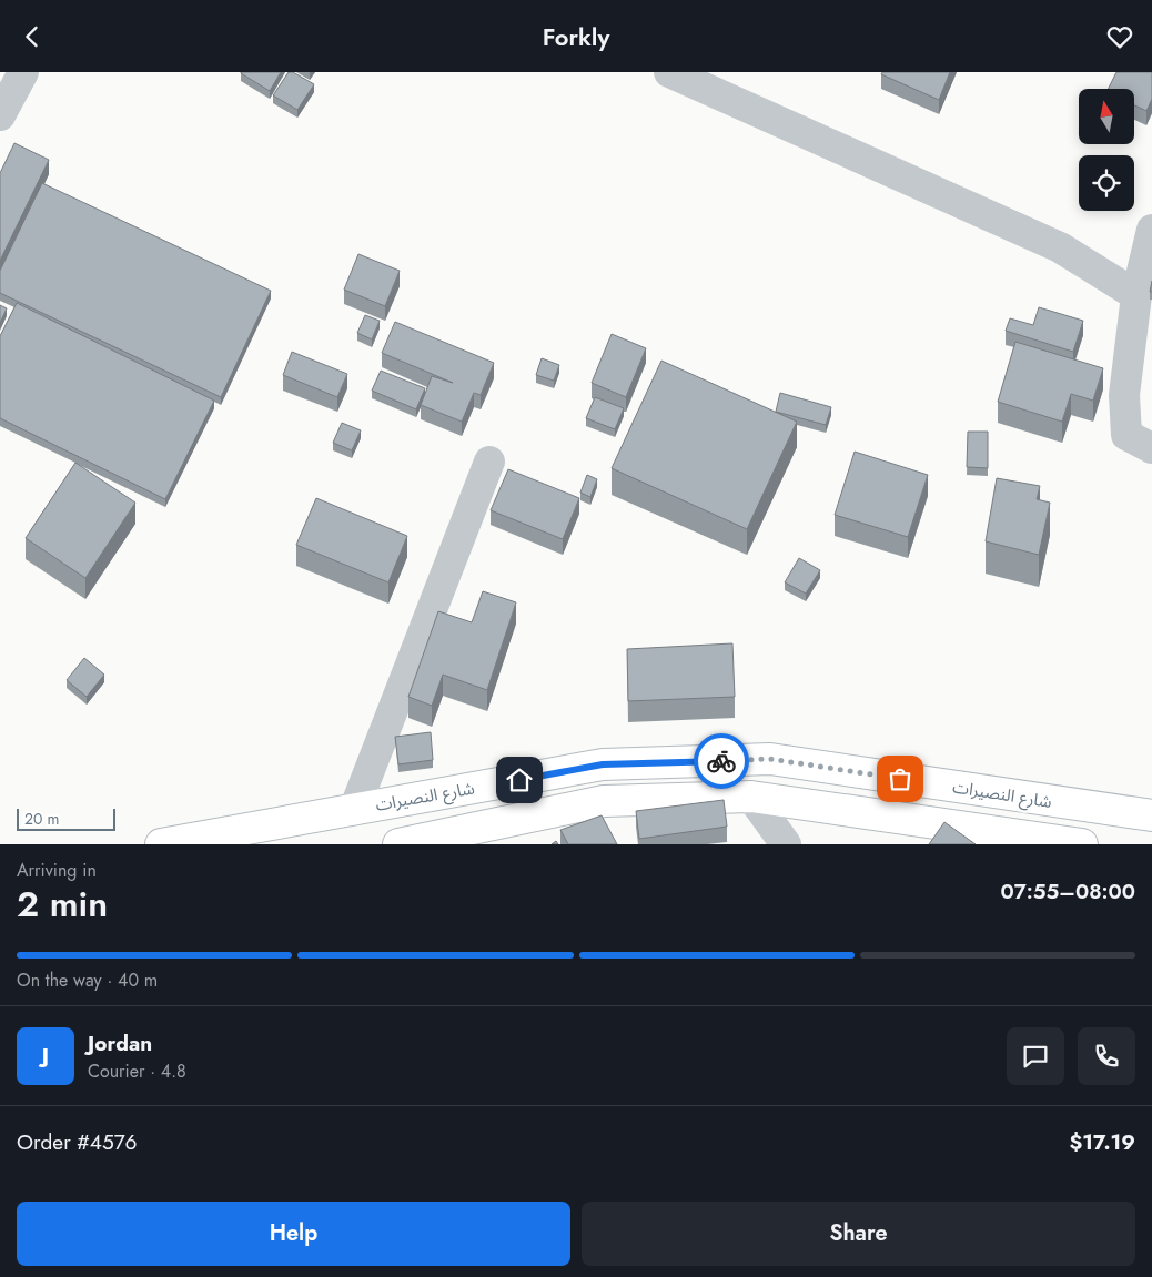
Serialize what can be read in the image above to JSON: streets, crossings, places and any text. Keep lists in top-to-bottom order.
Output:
{
  "streets": {
    "main road": ["شارع النصيرات"]
  },
  "scale_bar": "20 m",
  "north": "top",
  "page": {
    "header": "Forkly",
    "scale": "20 m",
    "heading": ["2 min", "Arriving in", "07:55–08:00"],
    "panel": [
      "Jordan",
      "Courier · 4.8",
      "Order #4576",
      "$17.19"
    ],
    "bar": "On the way · 40 m",
    "round": "J",
    "buttons": ["Help", "Share"]
  }
}
